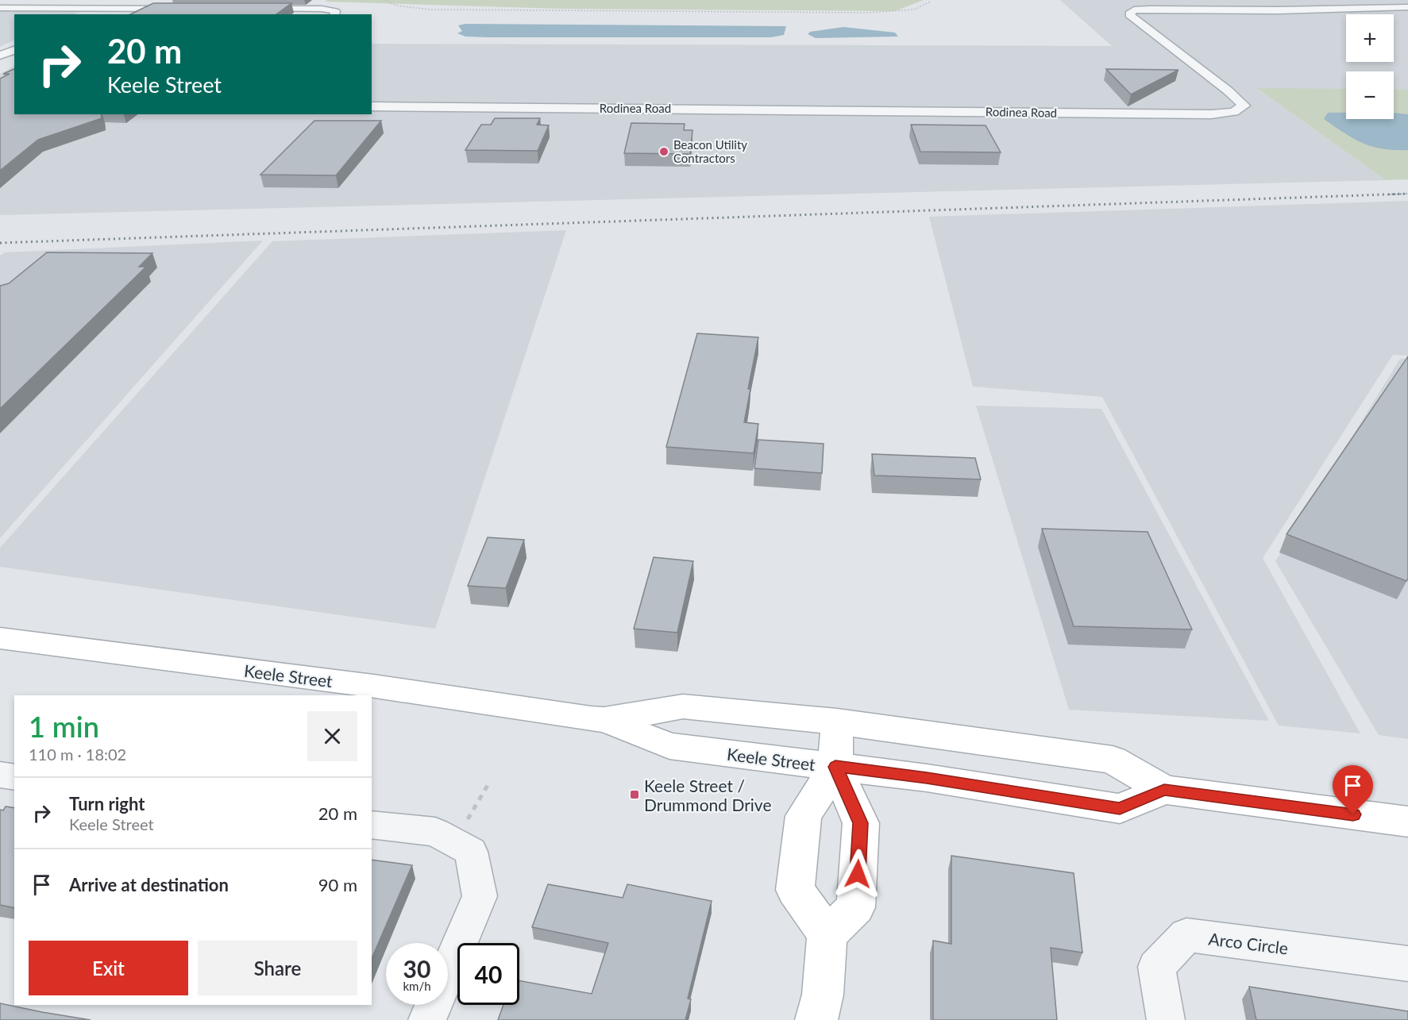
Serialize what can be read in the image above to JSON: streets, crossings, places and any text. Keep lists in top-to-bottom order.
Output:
{
  "streets": {
    "main road": ["Keele Street"],
    "street": ["Rodinea Road", "Arco Circle"]
  },
  "places": {
    "other": ["Beacon Utility Contractors"],
    "transit": ["Keele Street / Drummond Drive"]
  },
  "page": {
    "map_buttons": ["+", "−"],
    "turn": ["20 m", "Keele Street"],
    "heading": ["1 min", "110 m · 18:02"],
    "list": [
      {
        "name": "Turn right",
        "note": "Keele Street",
        "value": "20 m"
      },
      {
        "name": "Arrive at destination",
        "value": "90 m"
      }
    ],
    "buttons": ["Exit", "Share"],
    "speed": "30 km/h",
    "limit": "40"
  }
}
